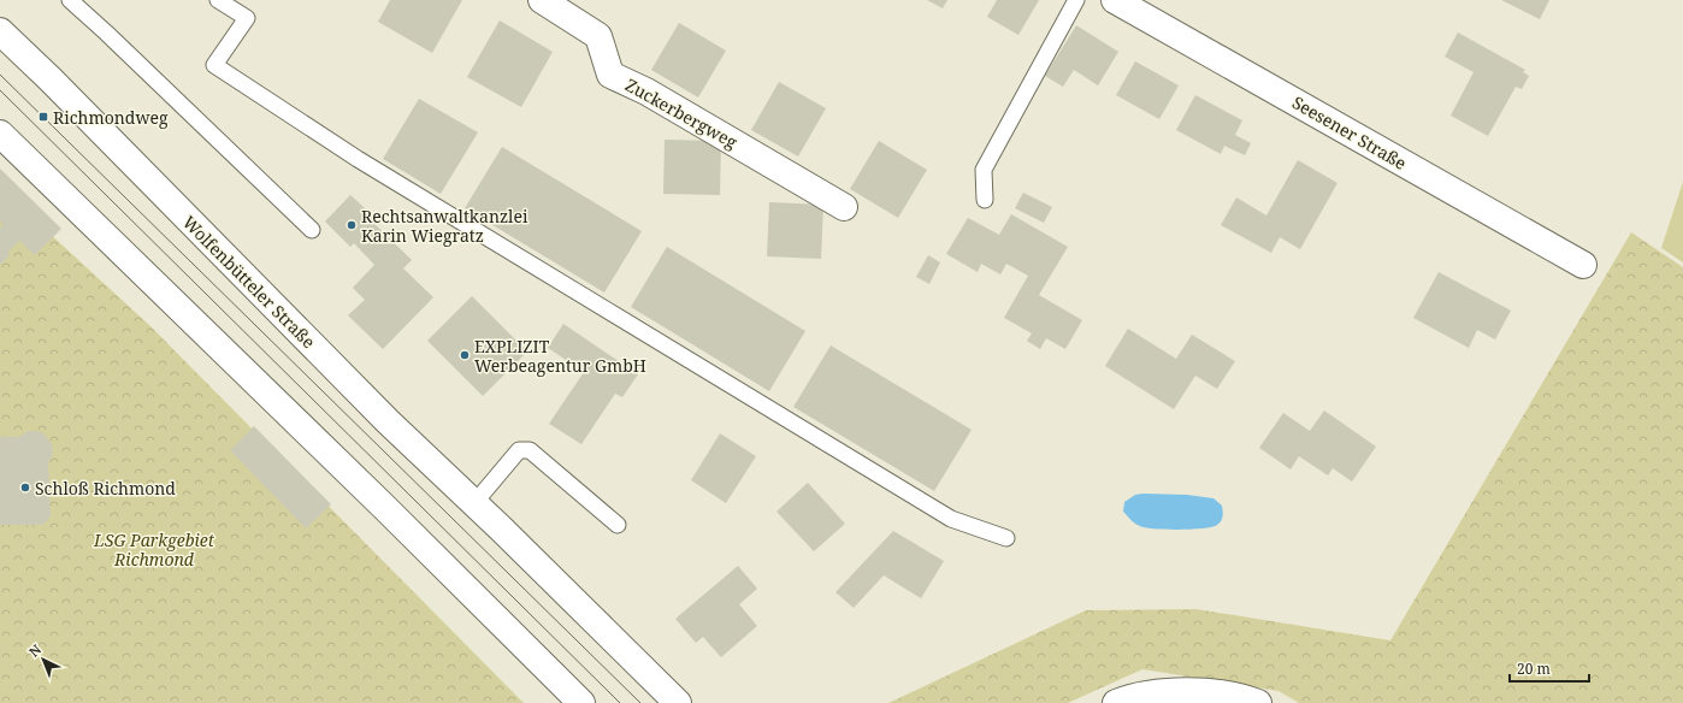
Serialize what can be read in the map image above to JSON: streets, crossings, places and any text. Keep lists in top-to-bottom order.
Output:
{
  "streets": {
    "main road": ["Zuckerbergweg", "Seesener Straße", "Wolfenbütteler Straße"]
  },
  "parks": ["LSG Parkgebiet Richmond"],
  "places": {
    "transit": ["Richmondweg"],
    "other": ["Rechtsanwaltkanzlei Karin Wiegratz", "EXPLIZIT Werbeagentur GmbH", "Schloß Richmond"]
  },
  "scale_bar": "20 m",
  "north": "top left"
}
